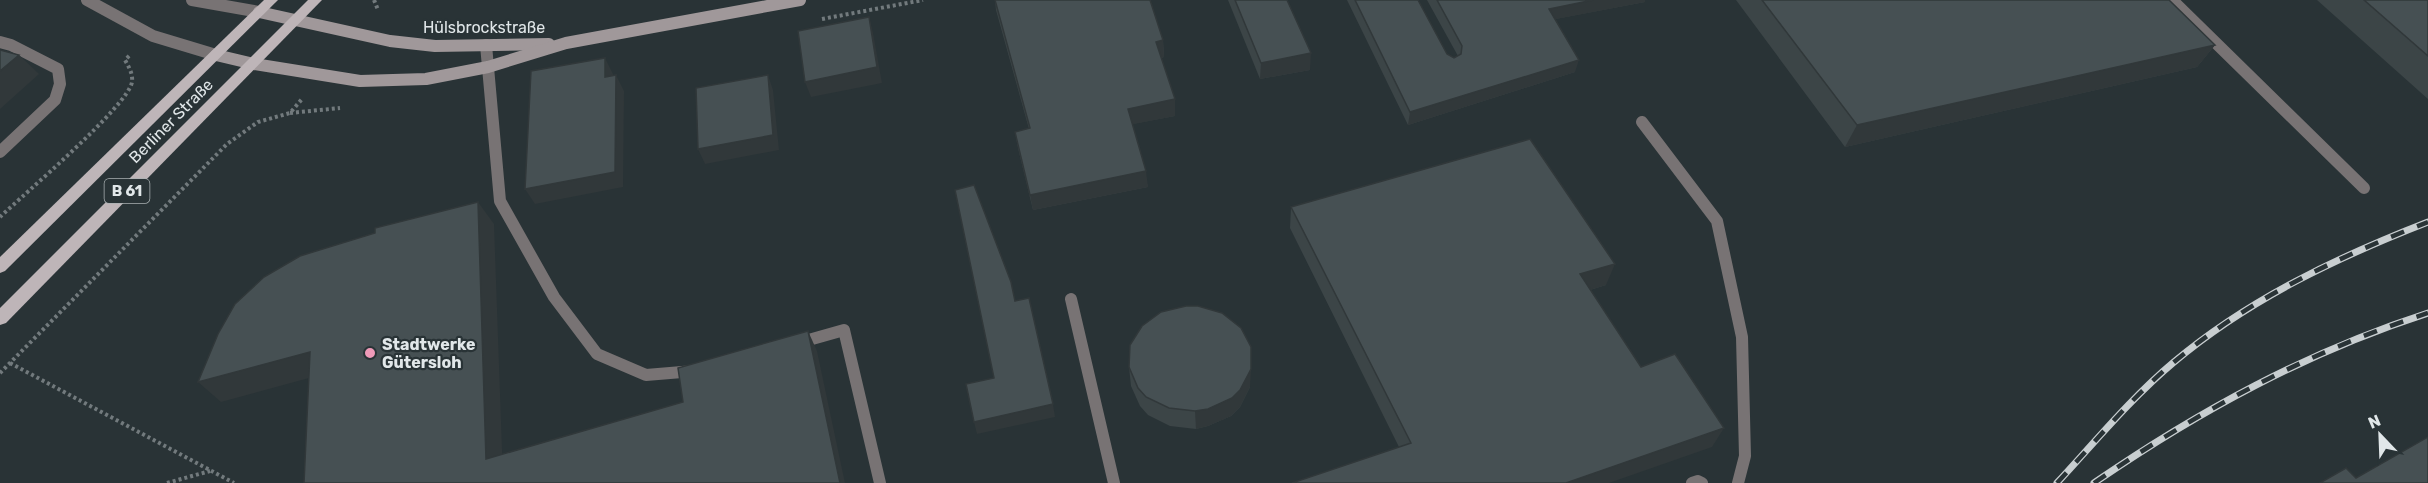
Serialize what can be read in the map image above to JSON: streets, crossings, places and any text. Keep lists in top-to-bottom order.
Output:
{
  "streets": {
    "main road": ["Berliner Straße", "B 61"],
    "street": ["Hülsbrockstraße"]
  },
  "crossings": [
    ["Hülsbrockstraße", "Berliner Straße"]
  ],
  "places": ["Stadtwerke Gütersloh"],
  "north": "top left"
}
